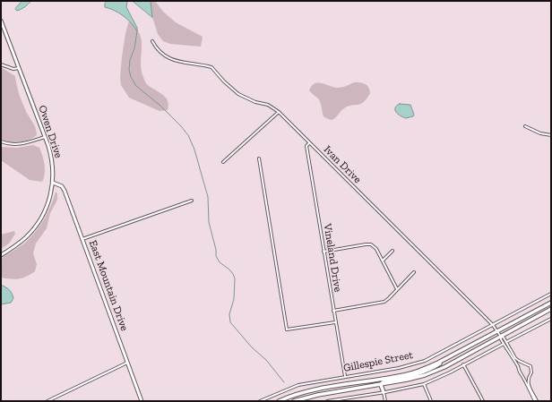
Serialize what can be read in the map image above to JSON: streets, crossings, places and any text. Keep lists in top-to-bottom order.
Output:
{
  "streets": {
    "main road": ["Owen Drive", "East Mountain Drive"],
    "street": ["Ivan Drive", "Vineland Drive", "Gillespie Street"]
  },
  "crossings": [
    ["Owen Drive", "East Mountain Drive"],
    ["Ivan Drive", "Vineland Drive"],
    ["Ivan Drive", "Gillespie Street"],
    ["Vineland Drive", "Gillespie Street"]
  ]
}
